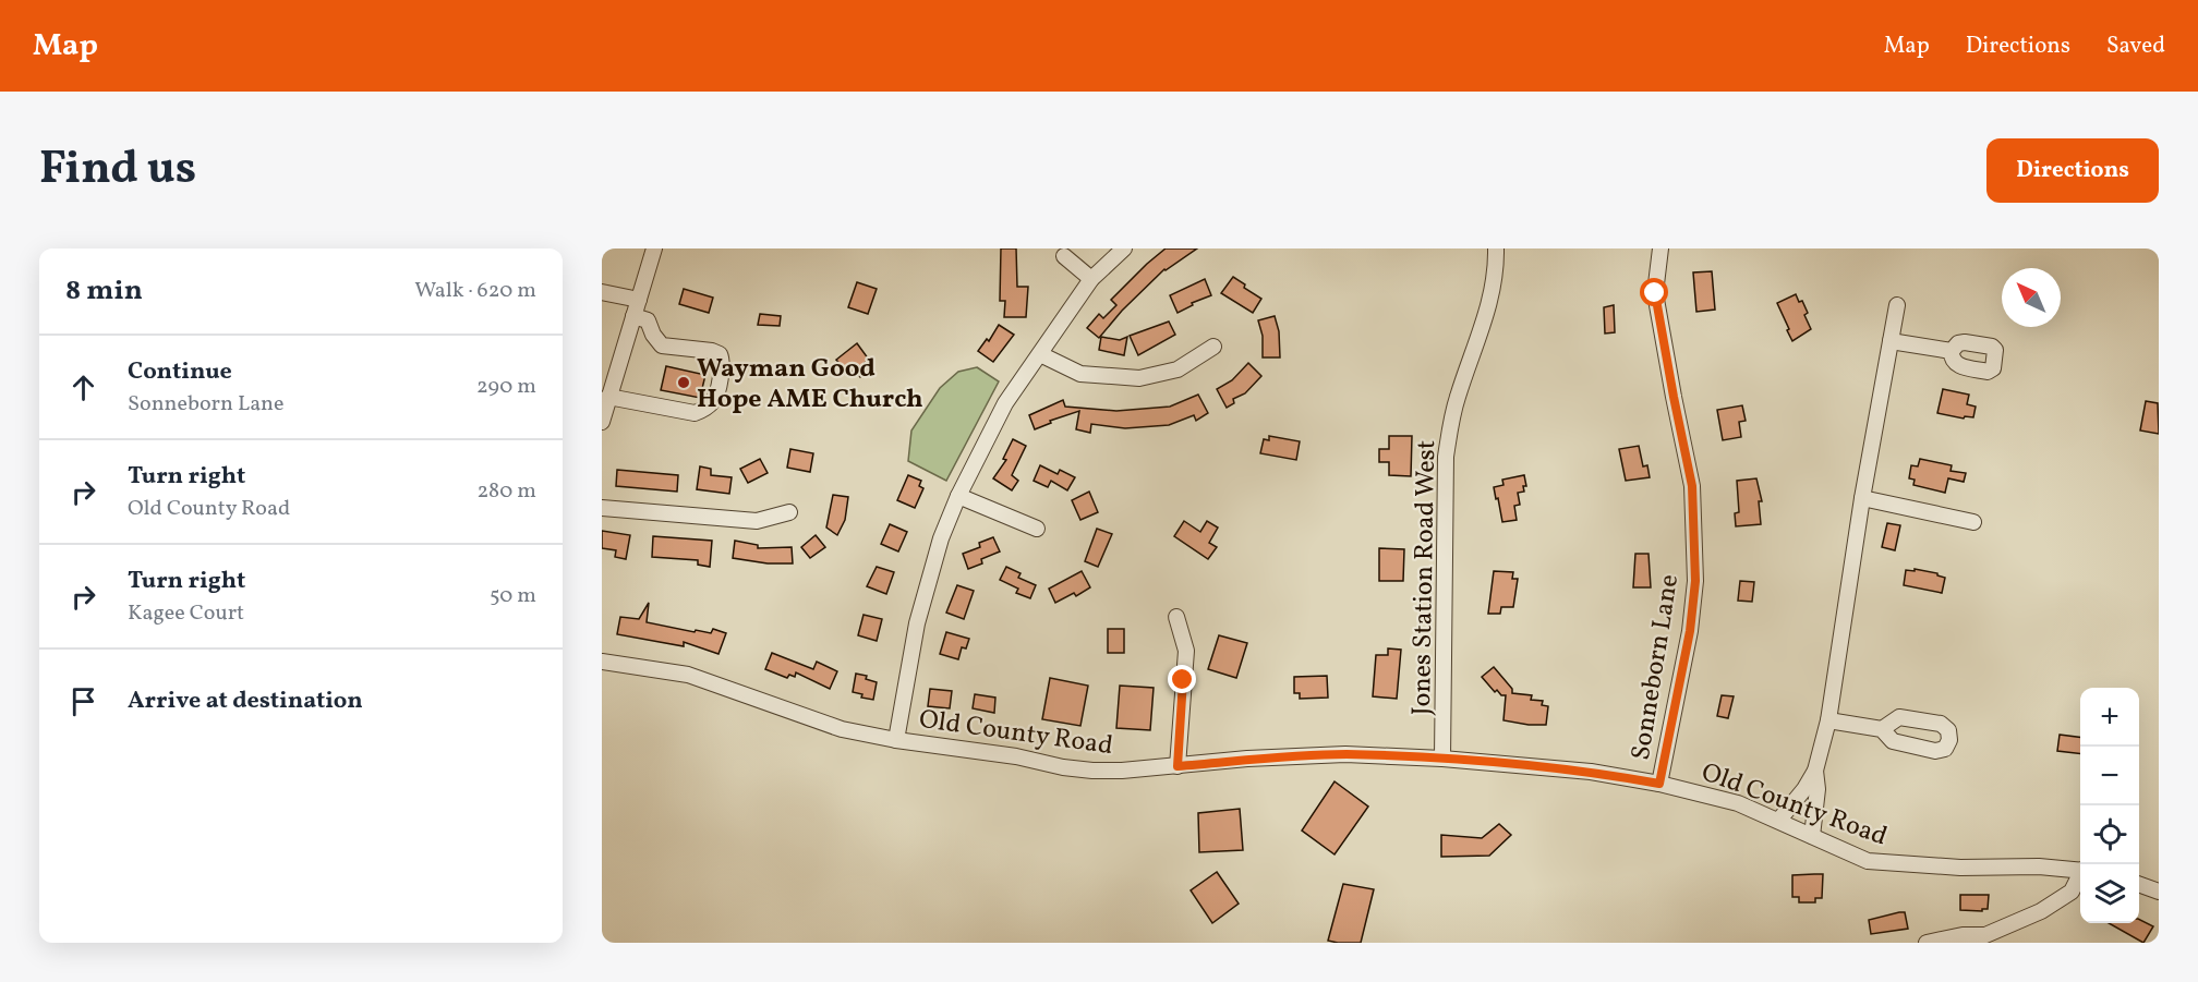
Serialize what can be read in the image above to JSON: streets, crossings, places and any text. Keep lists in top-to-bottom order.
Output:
{
  "streets": {
    "street": ["Jones Station Road West", "Sonneborn Lane", "Old County Road"]
  },
  "crossings": [
    ["Jones Station Road West", "Old County Road"],
    ["Sonneborn Lane", "Old County Road"]
  ],
  "places": ["Wayman Good Hope AME Church"],
  "north": "top left",
  "page": {
    "header": "Map",
    "nav": ["Map", "Directions", "Saved"],
    "title": "Find us",
    "buttons": "Directions",
    "heading": ["8 min", "Walk · 620 m"],
    "list": [
      ["Continue", "Sonneborn Lane", "290 m"],
      ["Turn right", "Old County Road", "280 m"],
      ["Turn right", "Kagee Court", "50 m"],
      "Arrive at destination"
    ],
    "map_buttons": ["+", "−"]
  }
}
